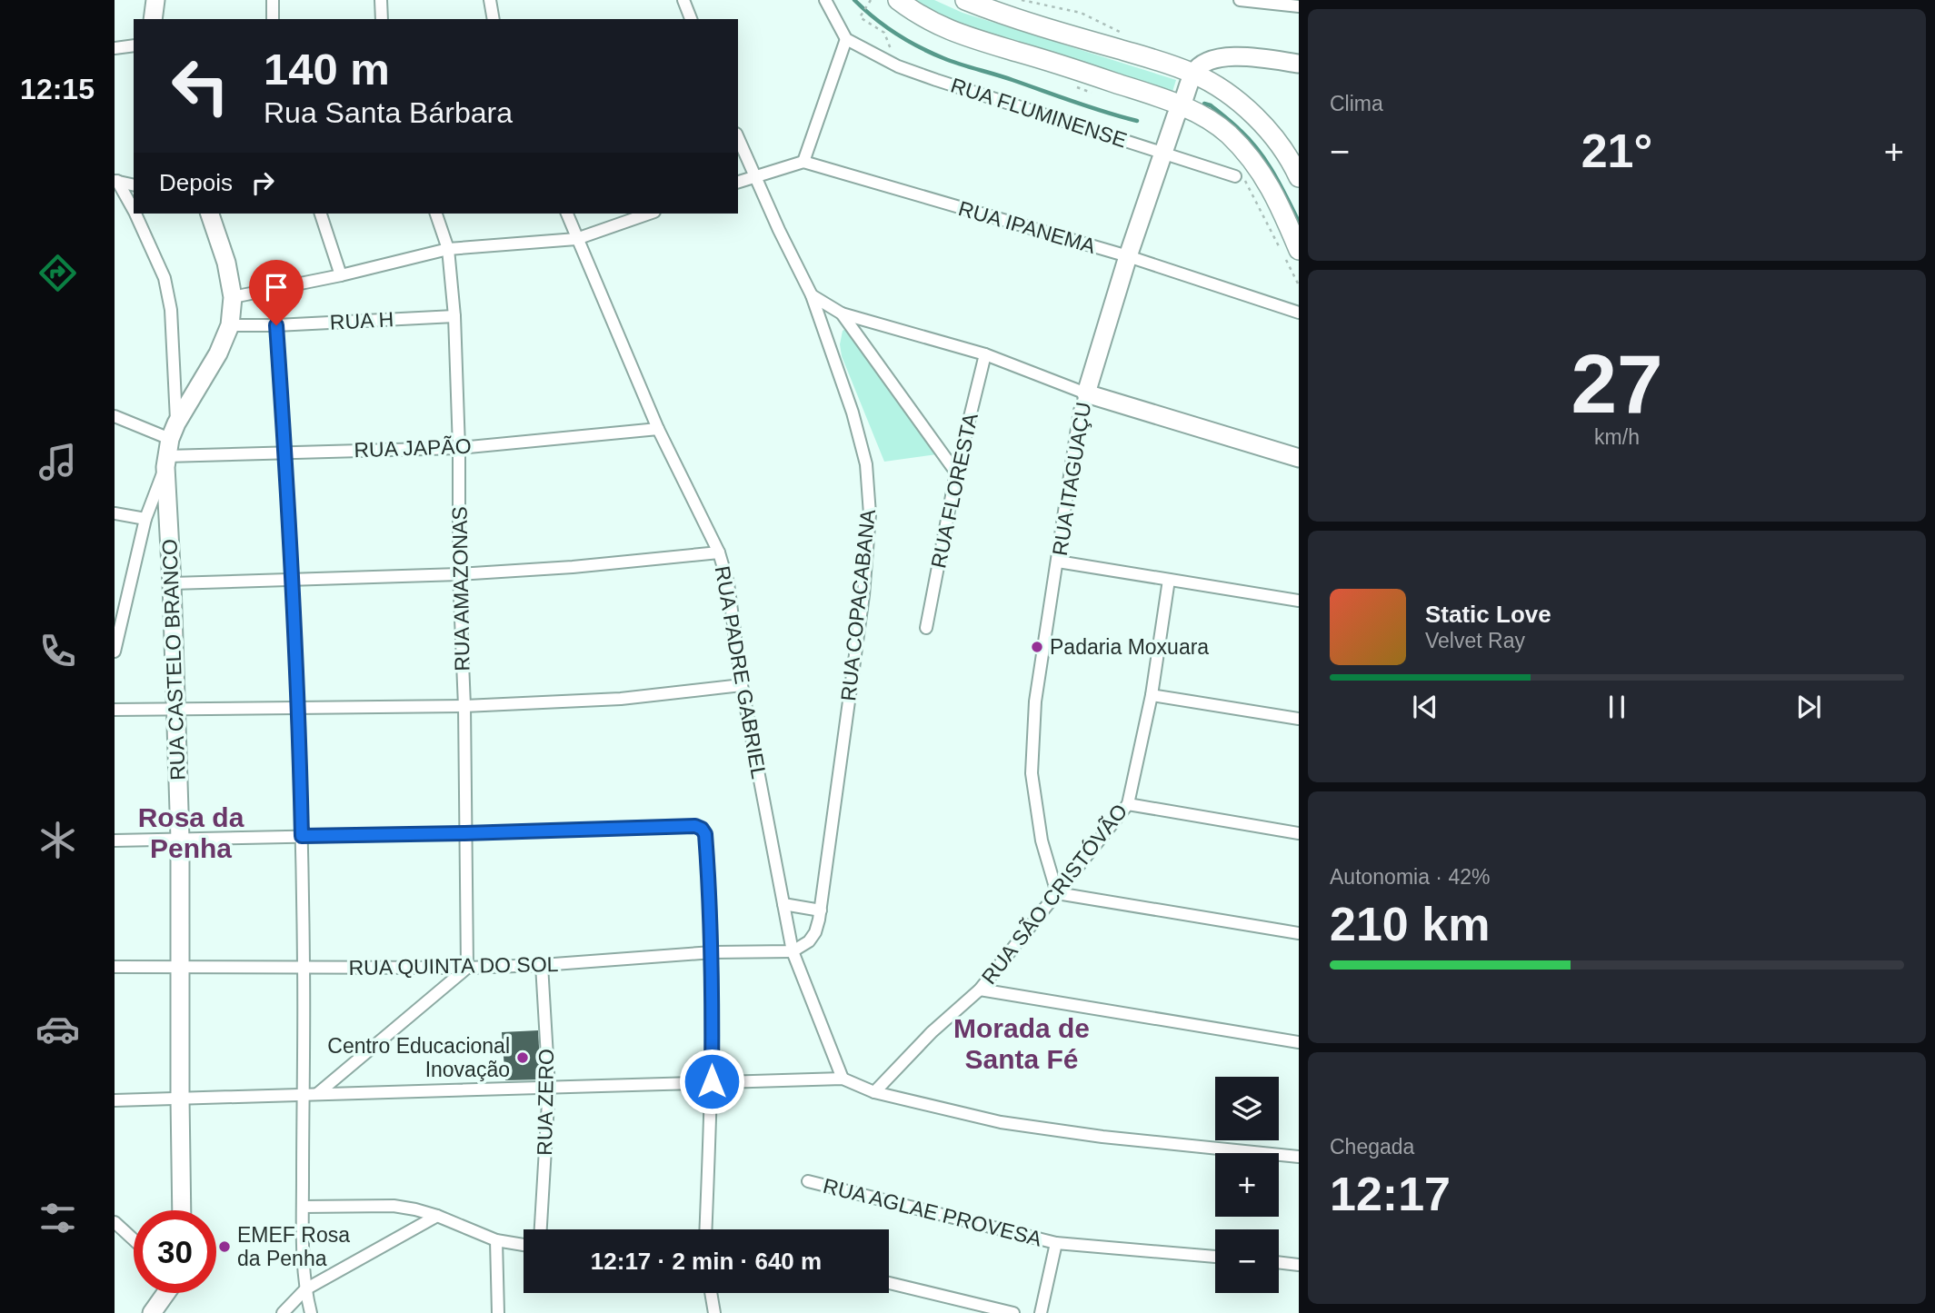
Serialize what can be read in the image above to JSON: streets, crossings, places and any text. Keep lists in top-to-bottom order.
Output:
{
  "streets": {
    "street": [
      "RUA FLUMINENSE",
      "RUA IPANEMA",
      "RUA H",
      "RUA JAPÃO",
      "RUA ITAGUAÇU",
      "RUA FLORESTA",
      "RUA AMAZONAS",
      "RUA COPACABANA",
      "RUA CASTELO BRANCO",
      "RUA PADRE GABRIEL",
      "RUA SÃO CRISTÓVÃO",
      "RUA QUINTA DO SOL",
      "RUA ZERO",
      "RUA AGLAE PROVESA"
    ]
  },
  "crossings": [
    ["RUA FLUMINENSE", "RUA ITAGUAÇU"],
    ["RUA IPANEMA", "RUA ITAGUAÇU"],
    ["RUA H", "RUA AMAZONAS"],
    ["RUA JAPÃO", "RUA AMAZONAS"],
    ["RUA JAPÃO", "RUA CASTELO BRANCO"],
    ["RUA JAPÃO", "RUA PADRE GABRIEL"],
    ["RUA ITAGUAÇU", "RUA SÃO CRISTÓVÃO"],
    ["RUA AMAZONAS", "RUA QUINTA DO SOL"],
    ["RUA COPACABANA", "RUA PADRE GABRIEL"],
    ["RUA COPACABANA", "RUA QUINTA DO SOL"],
    ["RUA CASTELO BRANCO", "RUA QUINTA DO SOL"],
    ["RUA PADRE GABRIEL", "RUA QUINTA DO SOL"],
    ["RUA QUINTA DO SOL", "RUA ZERO"]
  ],
  "districts": ["Rosa da Penha", "Morada de Santa Fé"],
  "places": ["Padaria Moxuara", "Centro Educacional Inovação", "EMEF Rosa da Penha"],
  "page": {
    "tabs": "12:15",
    "tile": [
      "Clima",
      ["27", "km/h"],
      ["Autonomia · 42%", "210 km"],
      ["Chegada", "12:17"]
    ],
    "turn": ["140 m", "Rua Santa Bárbara"],
    "heat": ["−", "21°", "+"],
    "then": "Depois",
    "song": ["Static Love", "Velvet Ray"],
    "map_buttons": ["+", "−"],
    "limit": "30",
    "trip": "12:17 · 2 min · 640 m"
  }
}
